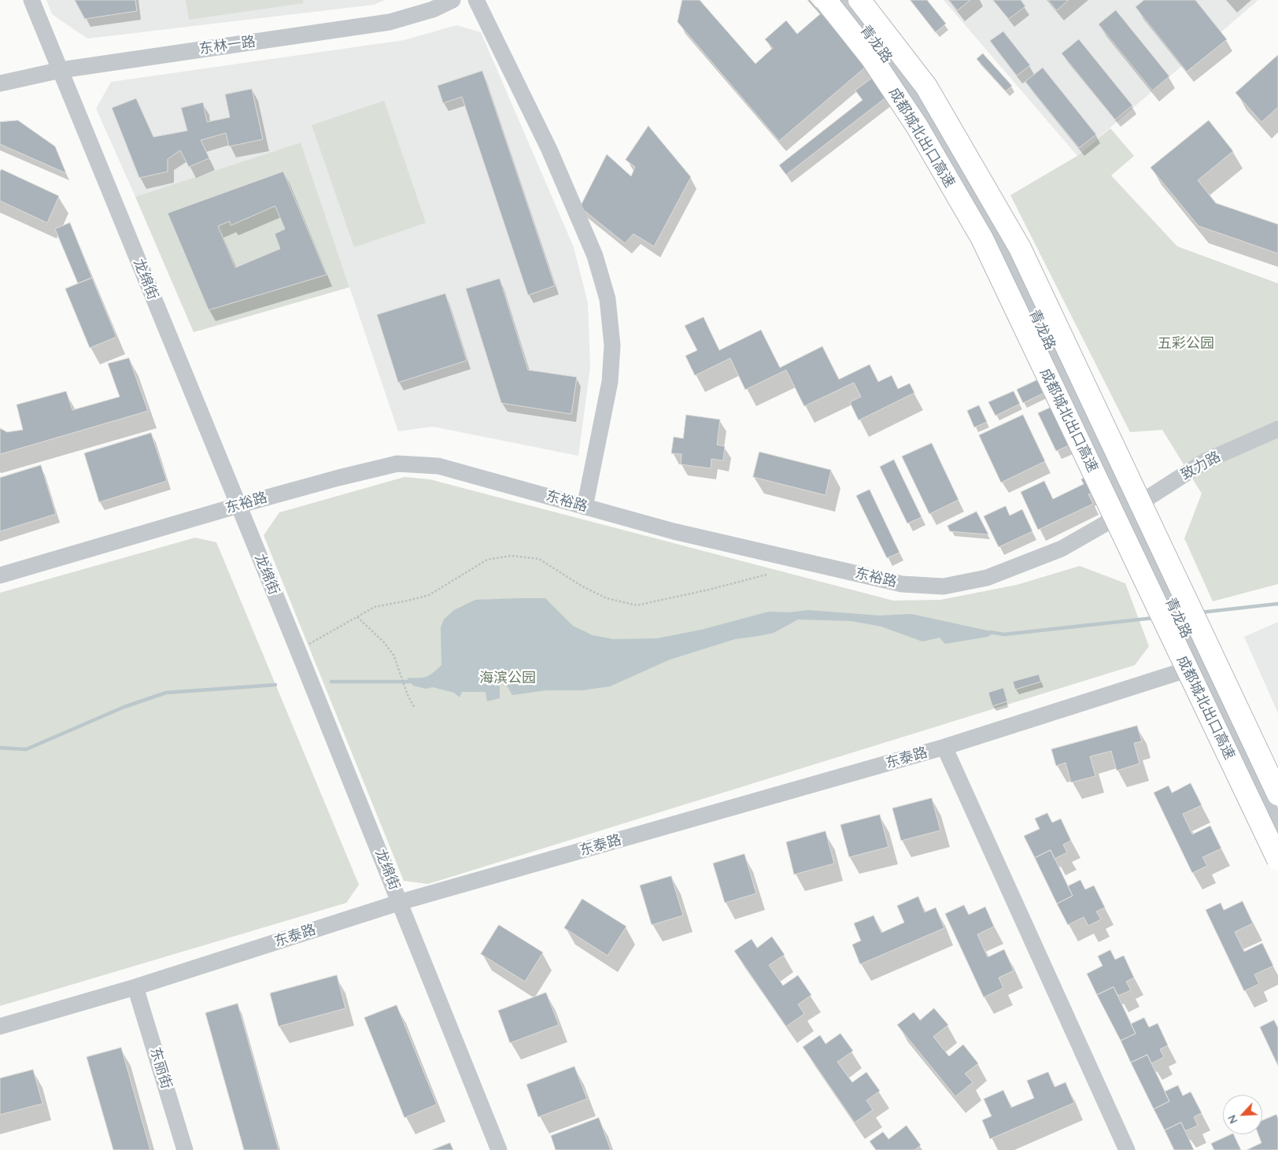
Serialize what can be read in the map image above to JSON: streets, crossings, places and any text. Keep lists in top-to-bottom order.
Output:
{
  "streets": {
    "highway": ["成都城北出口高速"],
    "street": [
      "青龙路",
      "东林一路",
      "龙绵街",
      "致力路",
      "东裕路",
      "东泰路",
      "东丽街"
    ]
  },
  "crossings": [
    ["青龙路", "致力路"],
    ["青龙路", "东裕路"],
    ["青龙路", "东泰路"],
    ["东林一路", "龙绵街"],
    ["龙绵街", "东裕路"],
    ["龙绵街", "东泰路"],
    ["致力路", "东裕路"],
    ["东泰路", "东丽街"]
  ],
  "parks": ["五彩公园", "海滨公园"],
  "north": "bottom left"
}
